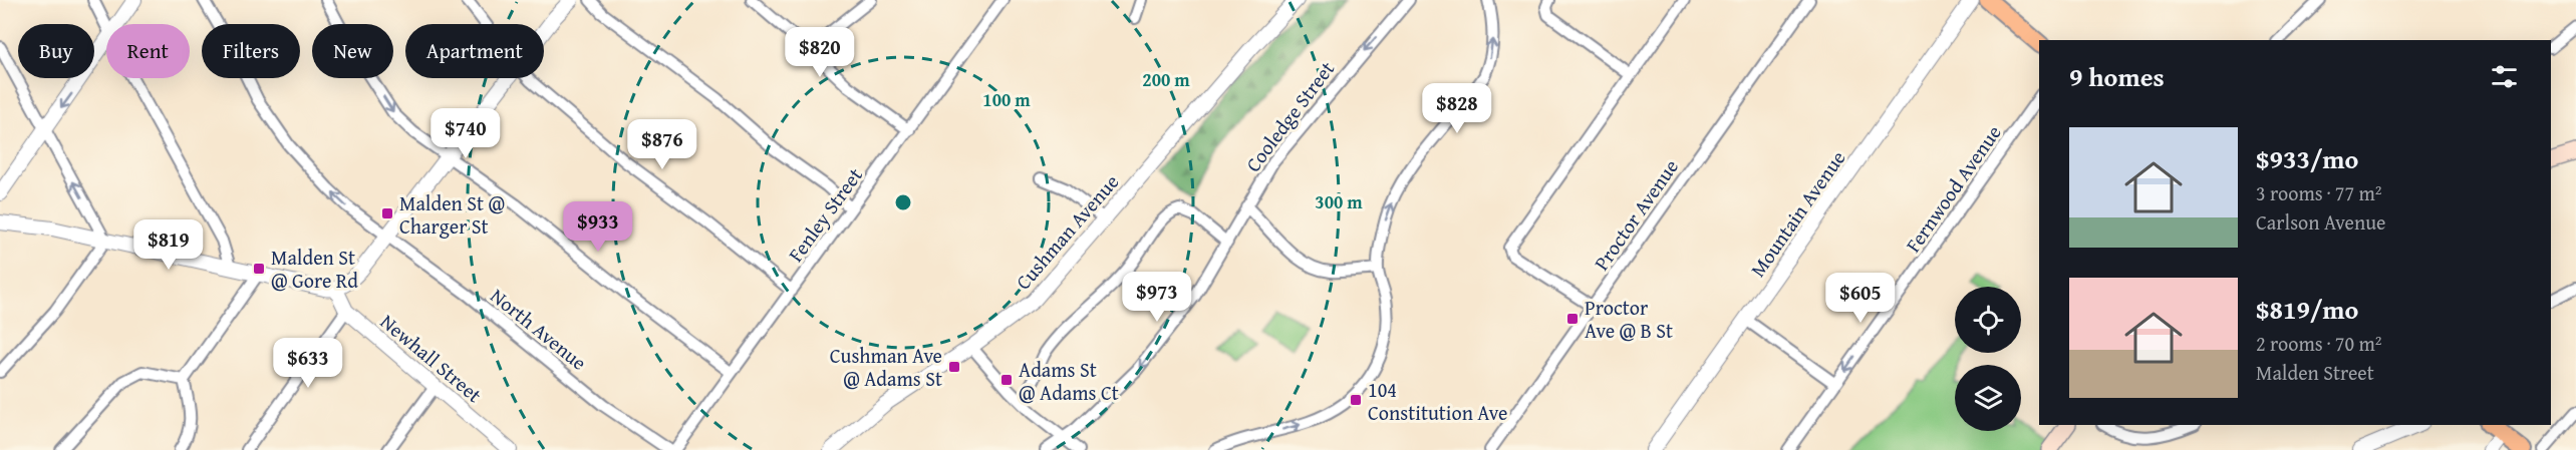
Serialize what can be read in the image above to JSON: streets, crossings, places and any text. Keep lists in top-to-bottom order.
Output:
{
  "streets": {
    "street": [
      "Cooledge Street",
      "Fernwood Avenue",
      "Mountain Avenue",
      "Fenley Street",
      "Proctor Avenue",
      "Cushman Avenue",
      "North Avenue",
      "Newhall Street"
    ]
  },
  "one_way": ["Cooledge Street", "Fernwood Avenue", "North Avenue"],
  "places": {
    "transit": [
      "Malden St @ Charger St",
      "Malden St @ Gore Rd",
      "Proctor Ave @ B St",
      "Cushman Ave @ Adams St",
      "Adams St @ Adams Ct",
      "104 Constitution Ave"
    ]
  },
  "page": {
    "chip": [
      "Buy",
      "Rent",
      "Filters",
      "New",
      "Apartment"
    ],
    "price": [
      "$820",
      "$828",
      "$740",
      "$876",
      "$933",
      "$819",
      "$973",
      "$605",
      "$633"
    ],
    "heading": "9 homes",
    "list": [
      {
        "name": "$933/mo",
        "note": "3 rooms · 77 m² · Carlson Avenue"
      },
      {
        "name": "$819/mo",
        "note": "2 rooms · 70 m² · Malden Street"
      }
    ]
  },
  "rings": ["200 m", "100 m", "300 m"]
}
